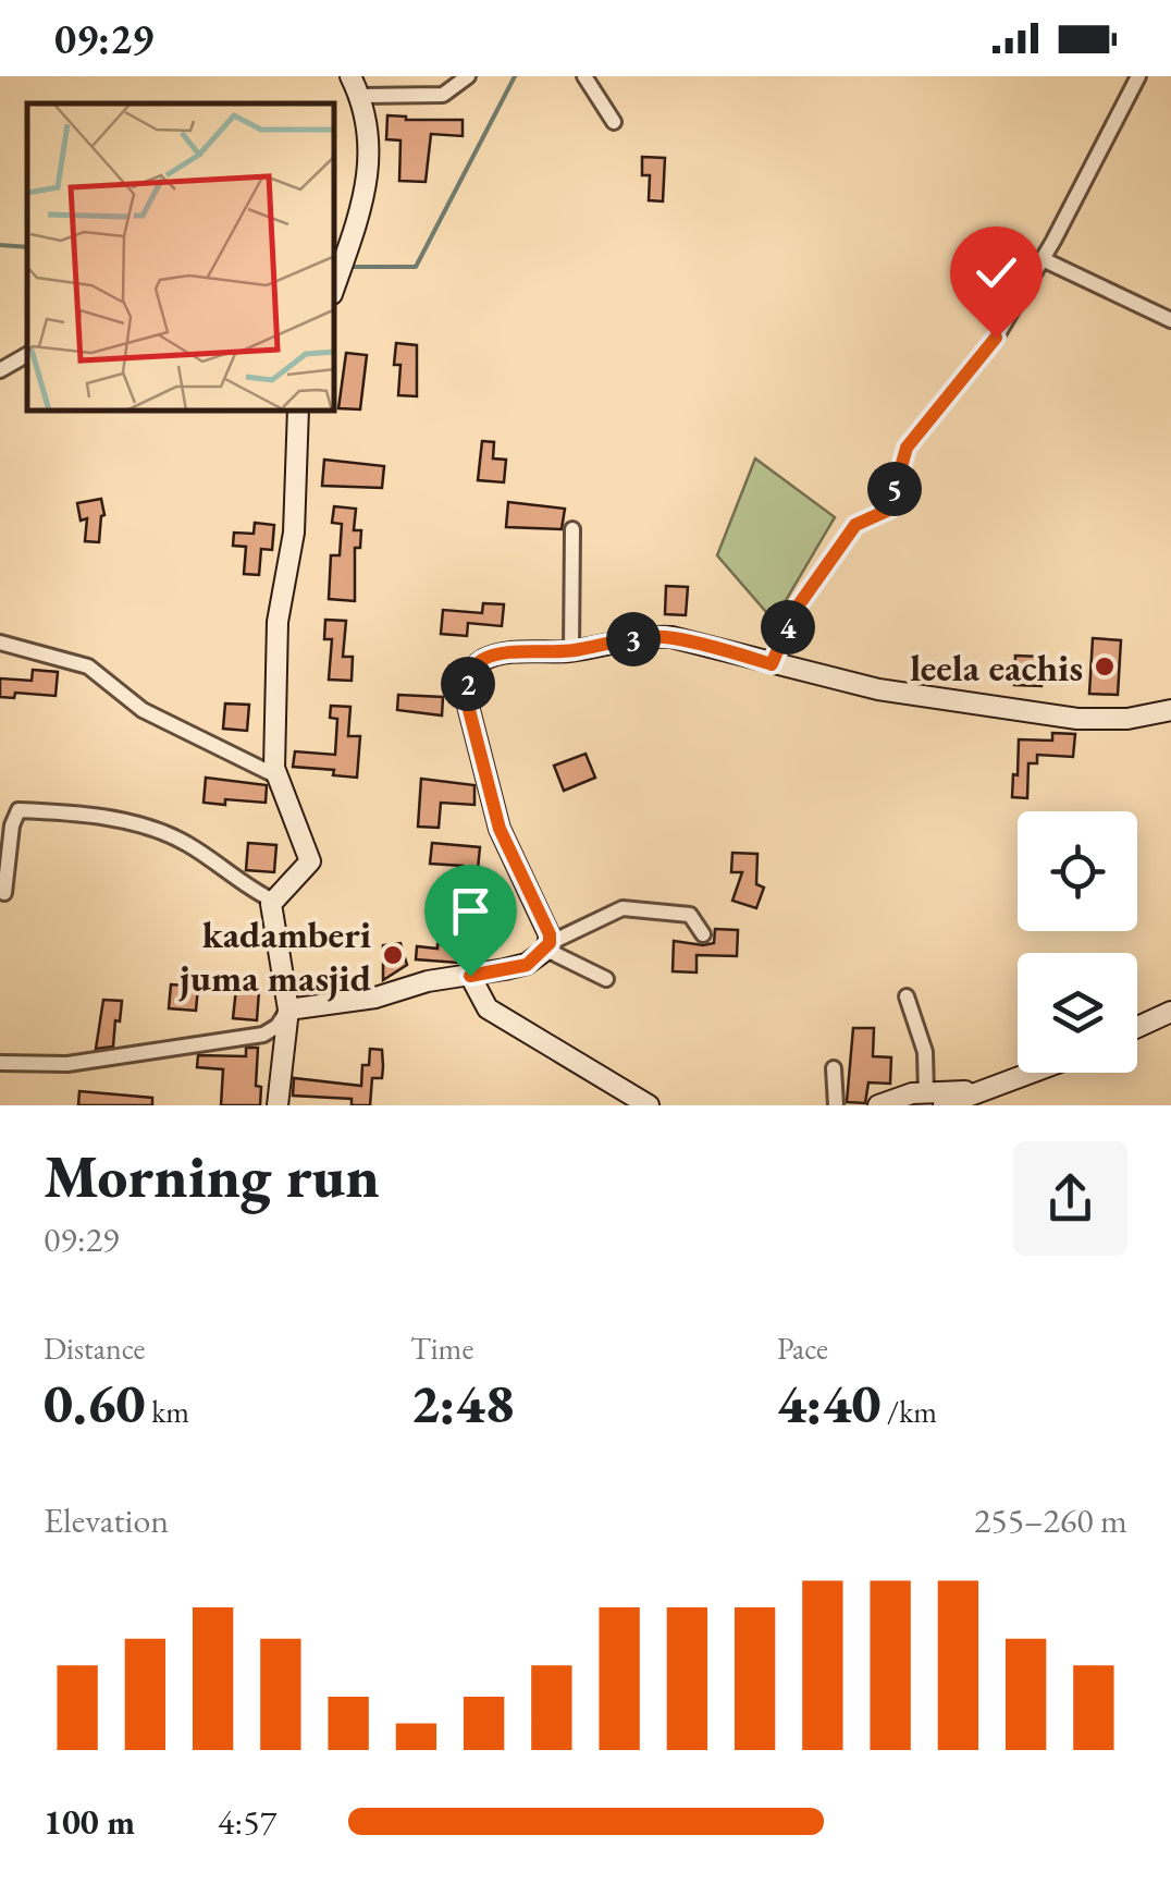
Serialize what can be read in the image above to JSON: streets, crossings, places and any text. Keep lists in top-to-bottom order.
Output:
{
  "places": ["leela eachis", "kadamberi juma masjid"],
  "page": {
    "status": "09:29",
    "pins": [
      "5",
      "4",
      "3",
      "2"
    ],
    "heading": ["Morning run", "09:29"],
    "stats": [
      ["Distance", "0.60 km"],
      ["Time", "2:48"],
      ["Pace", "4:40 /km"]
    ],
    "chart": ["Elevation", "255–260 m"],
    "list": [
      {
        "name": "100 m",
        "note": "4:57"
      }
    ]
  }
}
